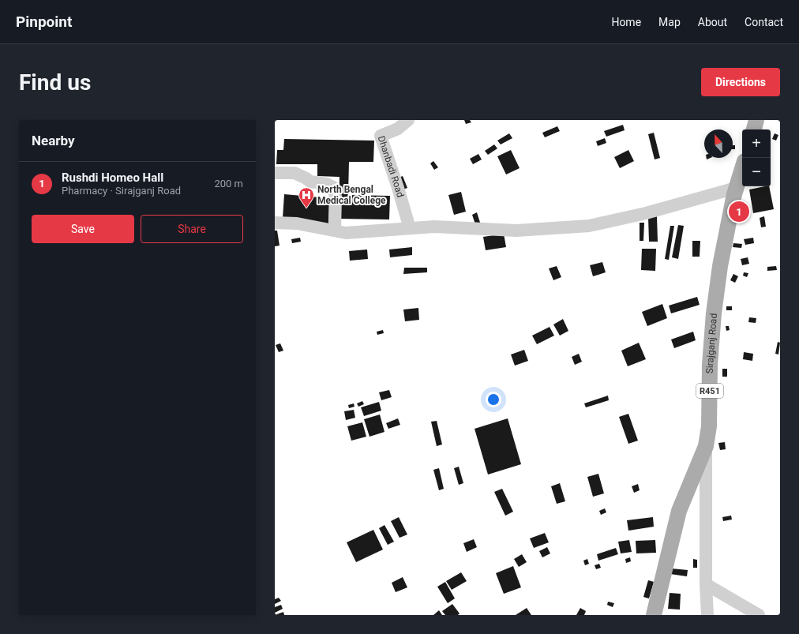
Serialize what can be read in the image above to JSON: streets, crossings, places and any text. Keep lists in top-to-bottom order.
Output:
{
  "streets": {
    "main road": ["Sirajganj Road", "R451"],
    "street": ["Dhanbadi Road"]
  },
  "places": {
    "hospital": ["North Bengal Medical College"]
  },
  "north": "top",
  "page": {
    "header": "Pinpoint",
    "nav": [
      "Home",
      "Map",
      "About",
      "Contact"
    ],
    "buttons": [
      "Directions",
      ["Save", "Share"]
    ],
    "title": "Find us",
    "heading": "Nearby",
    "map_buttons": ["+", "−"],
    "list": [
      {
        "mark": "1",
        "name": "Rushdi Homeo Hall",
        "note": "Pharmacy · Sirajganj Road",
        "value": "200 m"
      }
    ],
    "pins": "1"
  }
}
